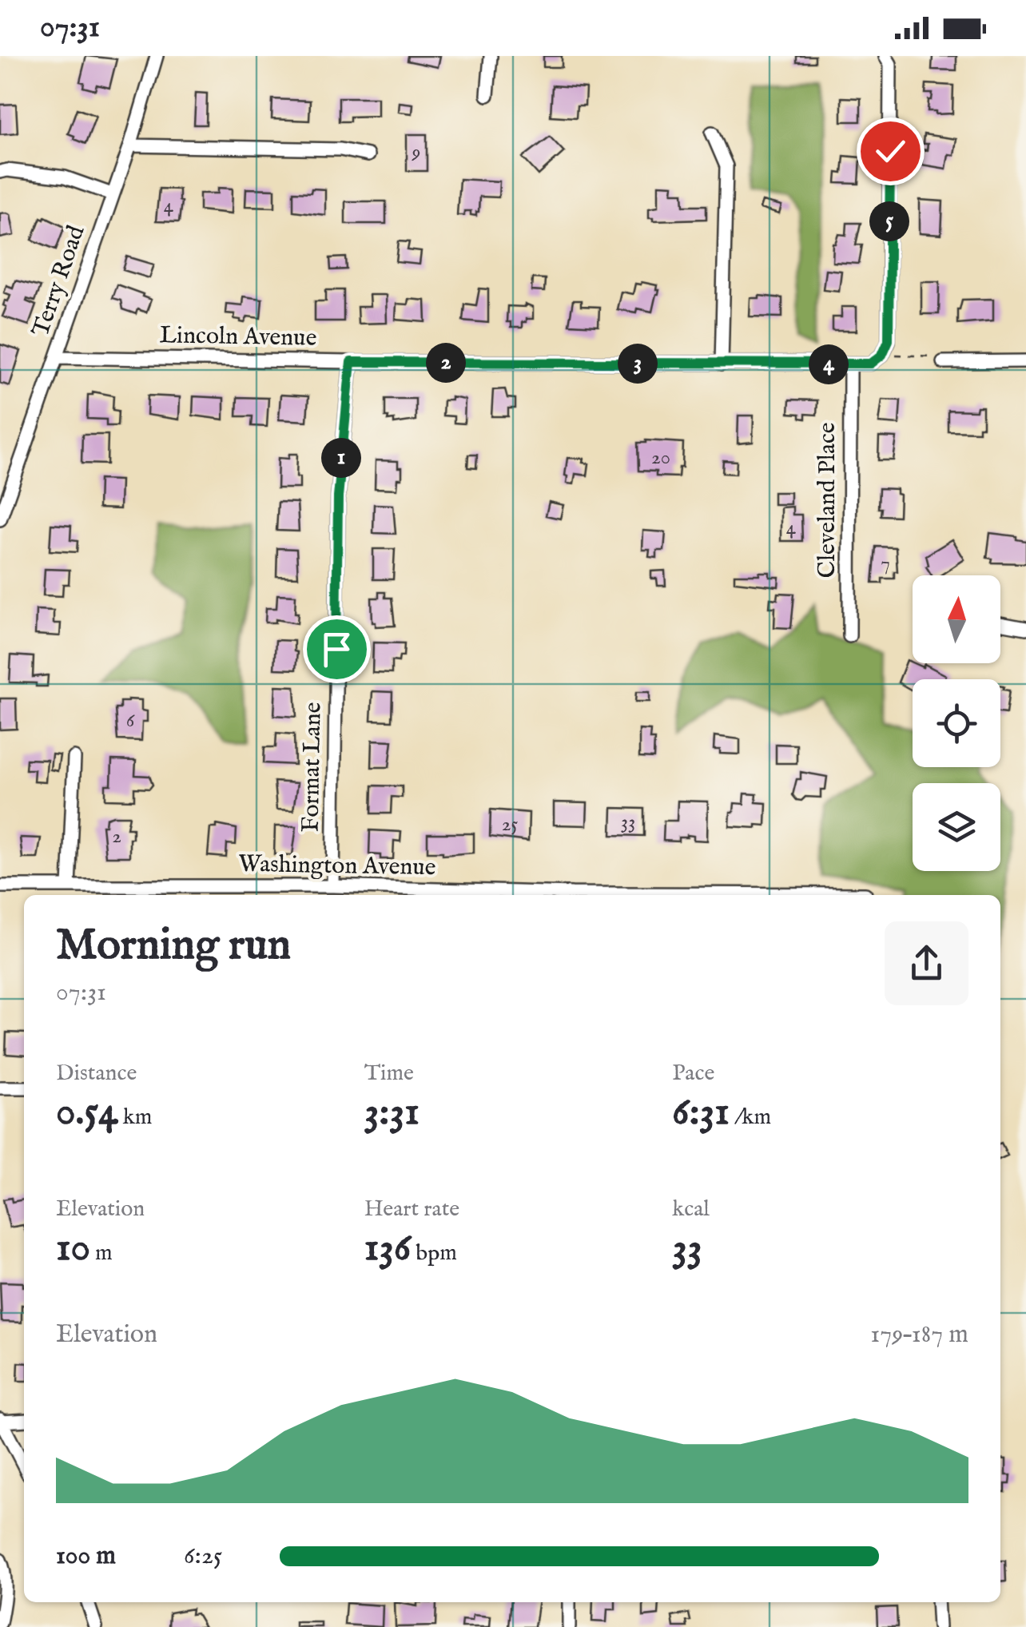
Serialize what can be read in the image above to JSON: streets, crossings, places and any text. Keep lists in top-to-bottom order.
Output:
{
  "streets": {
    "street": [
      "Terry Road",
      "Lincoln Avenue",
      "Cleveland Place",
      "Format Lane",
      "Washington Avenue"
    ]
  },
  "crossings": [
    ["Terry Road", "Lincoln Avenue"],
    ["Lincoln Avenue", "Cleveland Place"],
    ["Lincoln Avenue", "Format Lane"],
    ["Format Lane", "Washington Avenue"]
  ],
  "house_numbers": [
    "9",
    "4",
    "20",
    "4",
    "7",
    "6",
    "33",
    "25",
    "2"
  ],
  "north": "top",
  "page": {
    "status": "07:31",
    "pins": [
      "5",
      "2",
      "3",
      "4",
      "1"
    ],
    "heading": ["Morning run", "07:31"],
    "stats": [
      ["Distance", "0.54 km"],
      ["Time", "3:31"],
      ["Pace", "6:31 /km"],
      ["Elevation", "10 m"],
      ["Heart rate", "136 bpm"],
      ["kcal", "33"]
    ],
    "chart": ["Elevation", "179–187 m"],
    "list": [
      {
        "name": "100 m",
        "note": "6:25"
      }
    ]
  }
}
